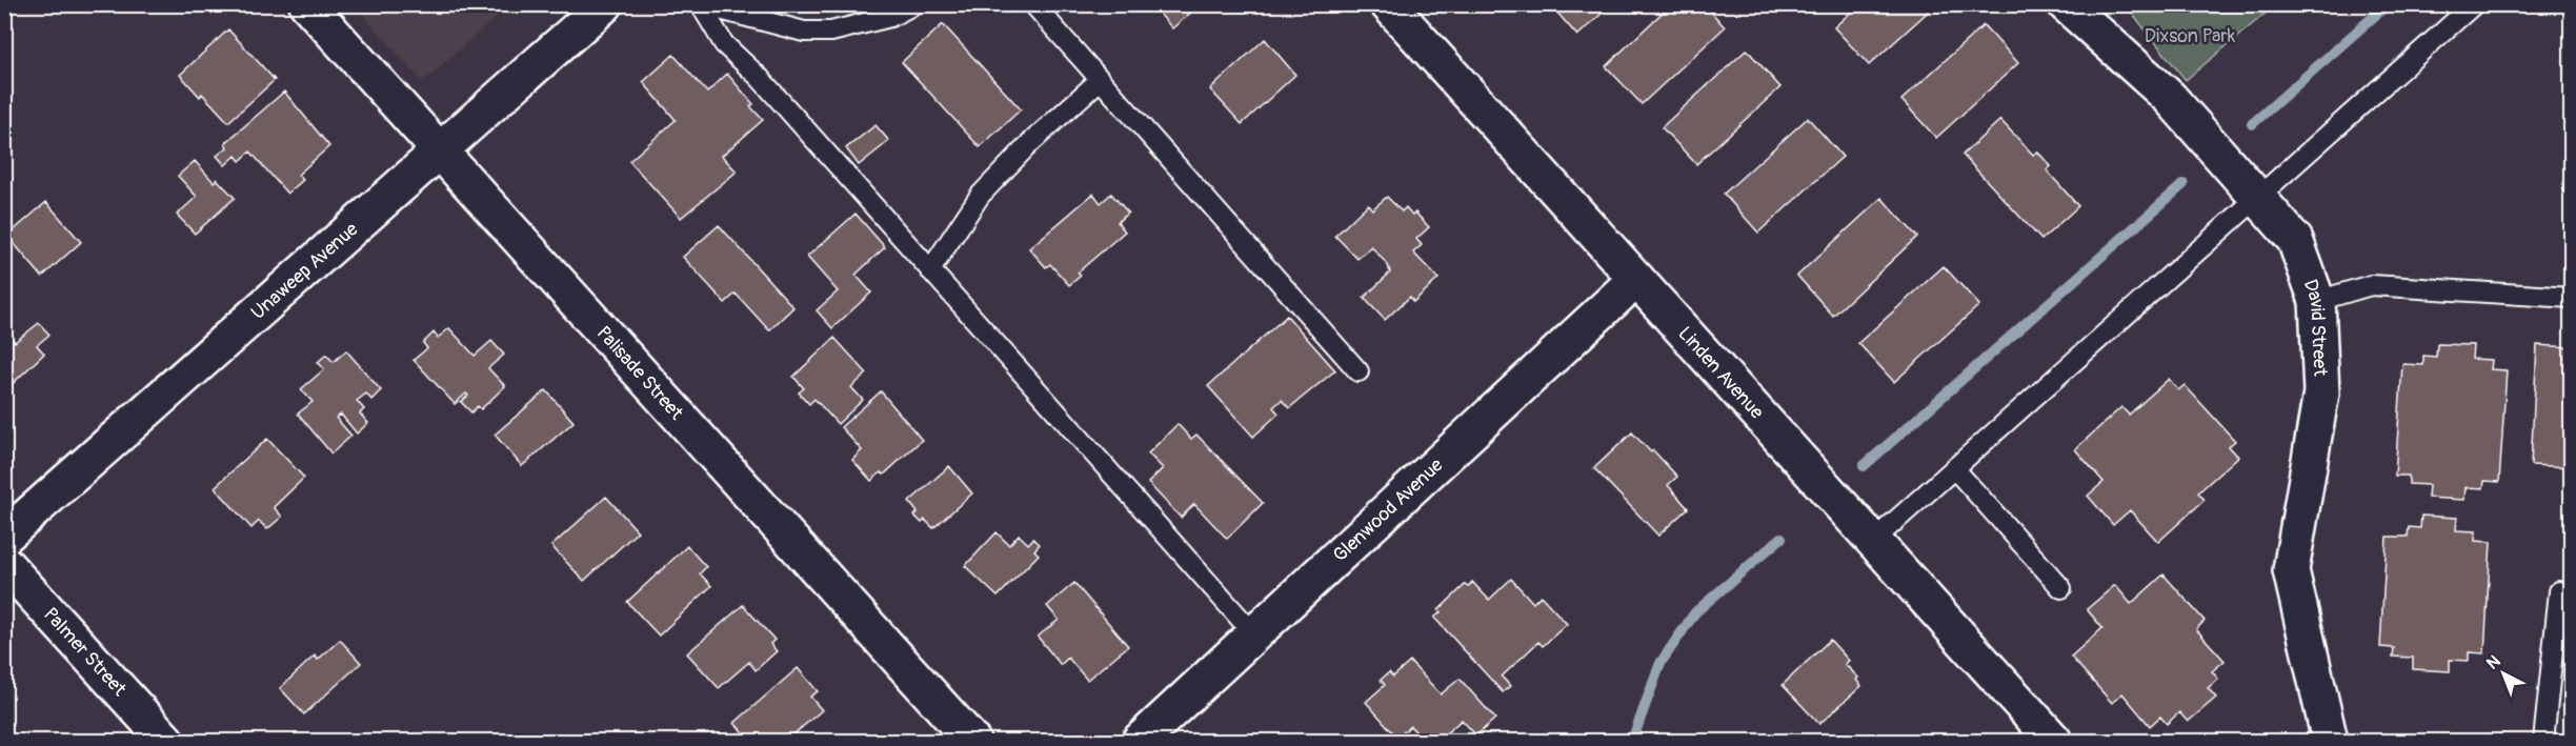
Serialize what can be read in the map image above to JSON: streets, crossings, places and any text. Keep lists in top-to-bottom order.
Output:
{
  "streets": {
    "street": [
      "Unaweep Avenue",
      "David Street",
      "Linden Avenue",
      "Palisade Street",
      "Glenwood Avenue",
      "Palmer Street"
    ]
  },
  "crossings": [
    ["Unaweep Avenue", "Palisade Street"],
    ["Linden Avenue", "Glenwood Avenue"]
  ],
  "parks": ["Dixson Park"],
  "north": "top left"
}
